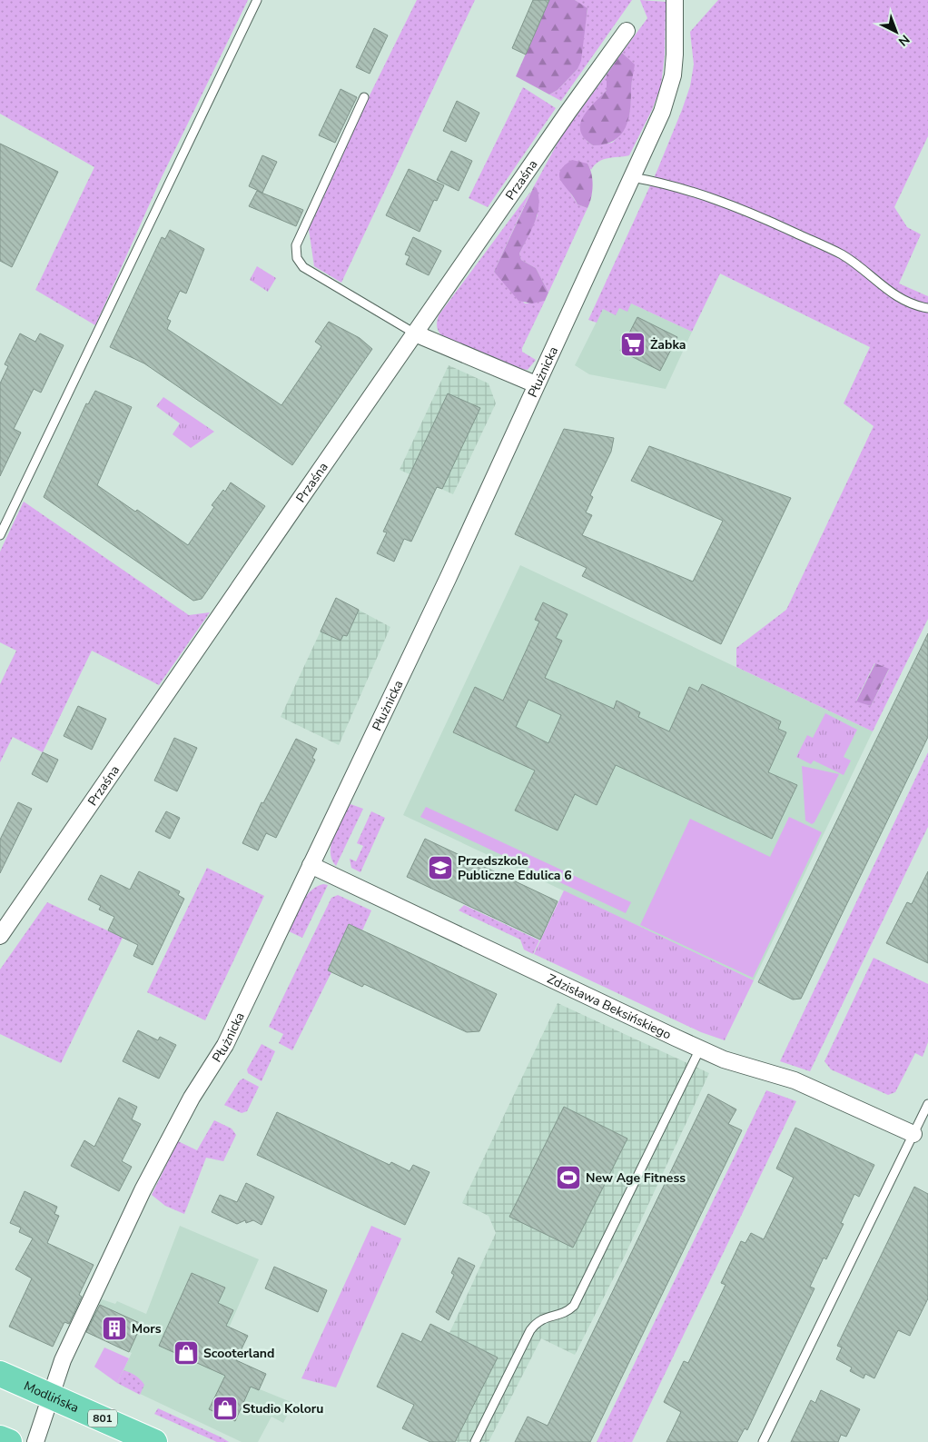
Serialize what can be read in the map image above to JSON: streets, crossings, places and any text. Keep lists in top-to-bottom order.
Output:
{
  "streets": {
    "main road": ["Modlińska", "801"],
    "street": ["Przaśna", "Płużnicka", "Zdzisława Beksińskiego"]
  },
  "crossings": [
    ["Płużnicka", "Zdzisława Beksińskiego"],
    ["Płużnicka", "Modlińska"]
  ],
  "places": {
    "supermarket": ["Żabka"],
    "school or university": ["Przedszkole Publiczne Edulica 6"],
    "sports": ["New Age Fitness"],
    "building": ["Mors"],
    "shop": ["Scooterland", "Studio Koloru"]
  },
  "north": "bottom right"
}
